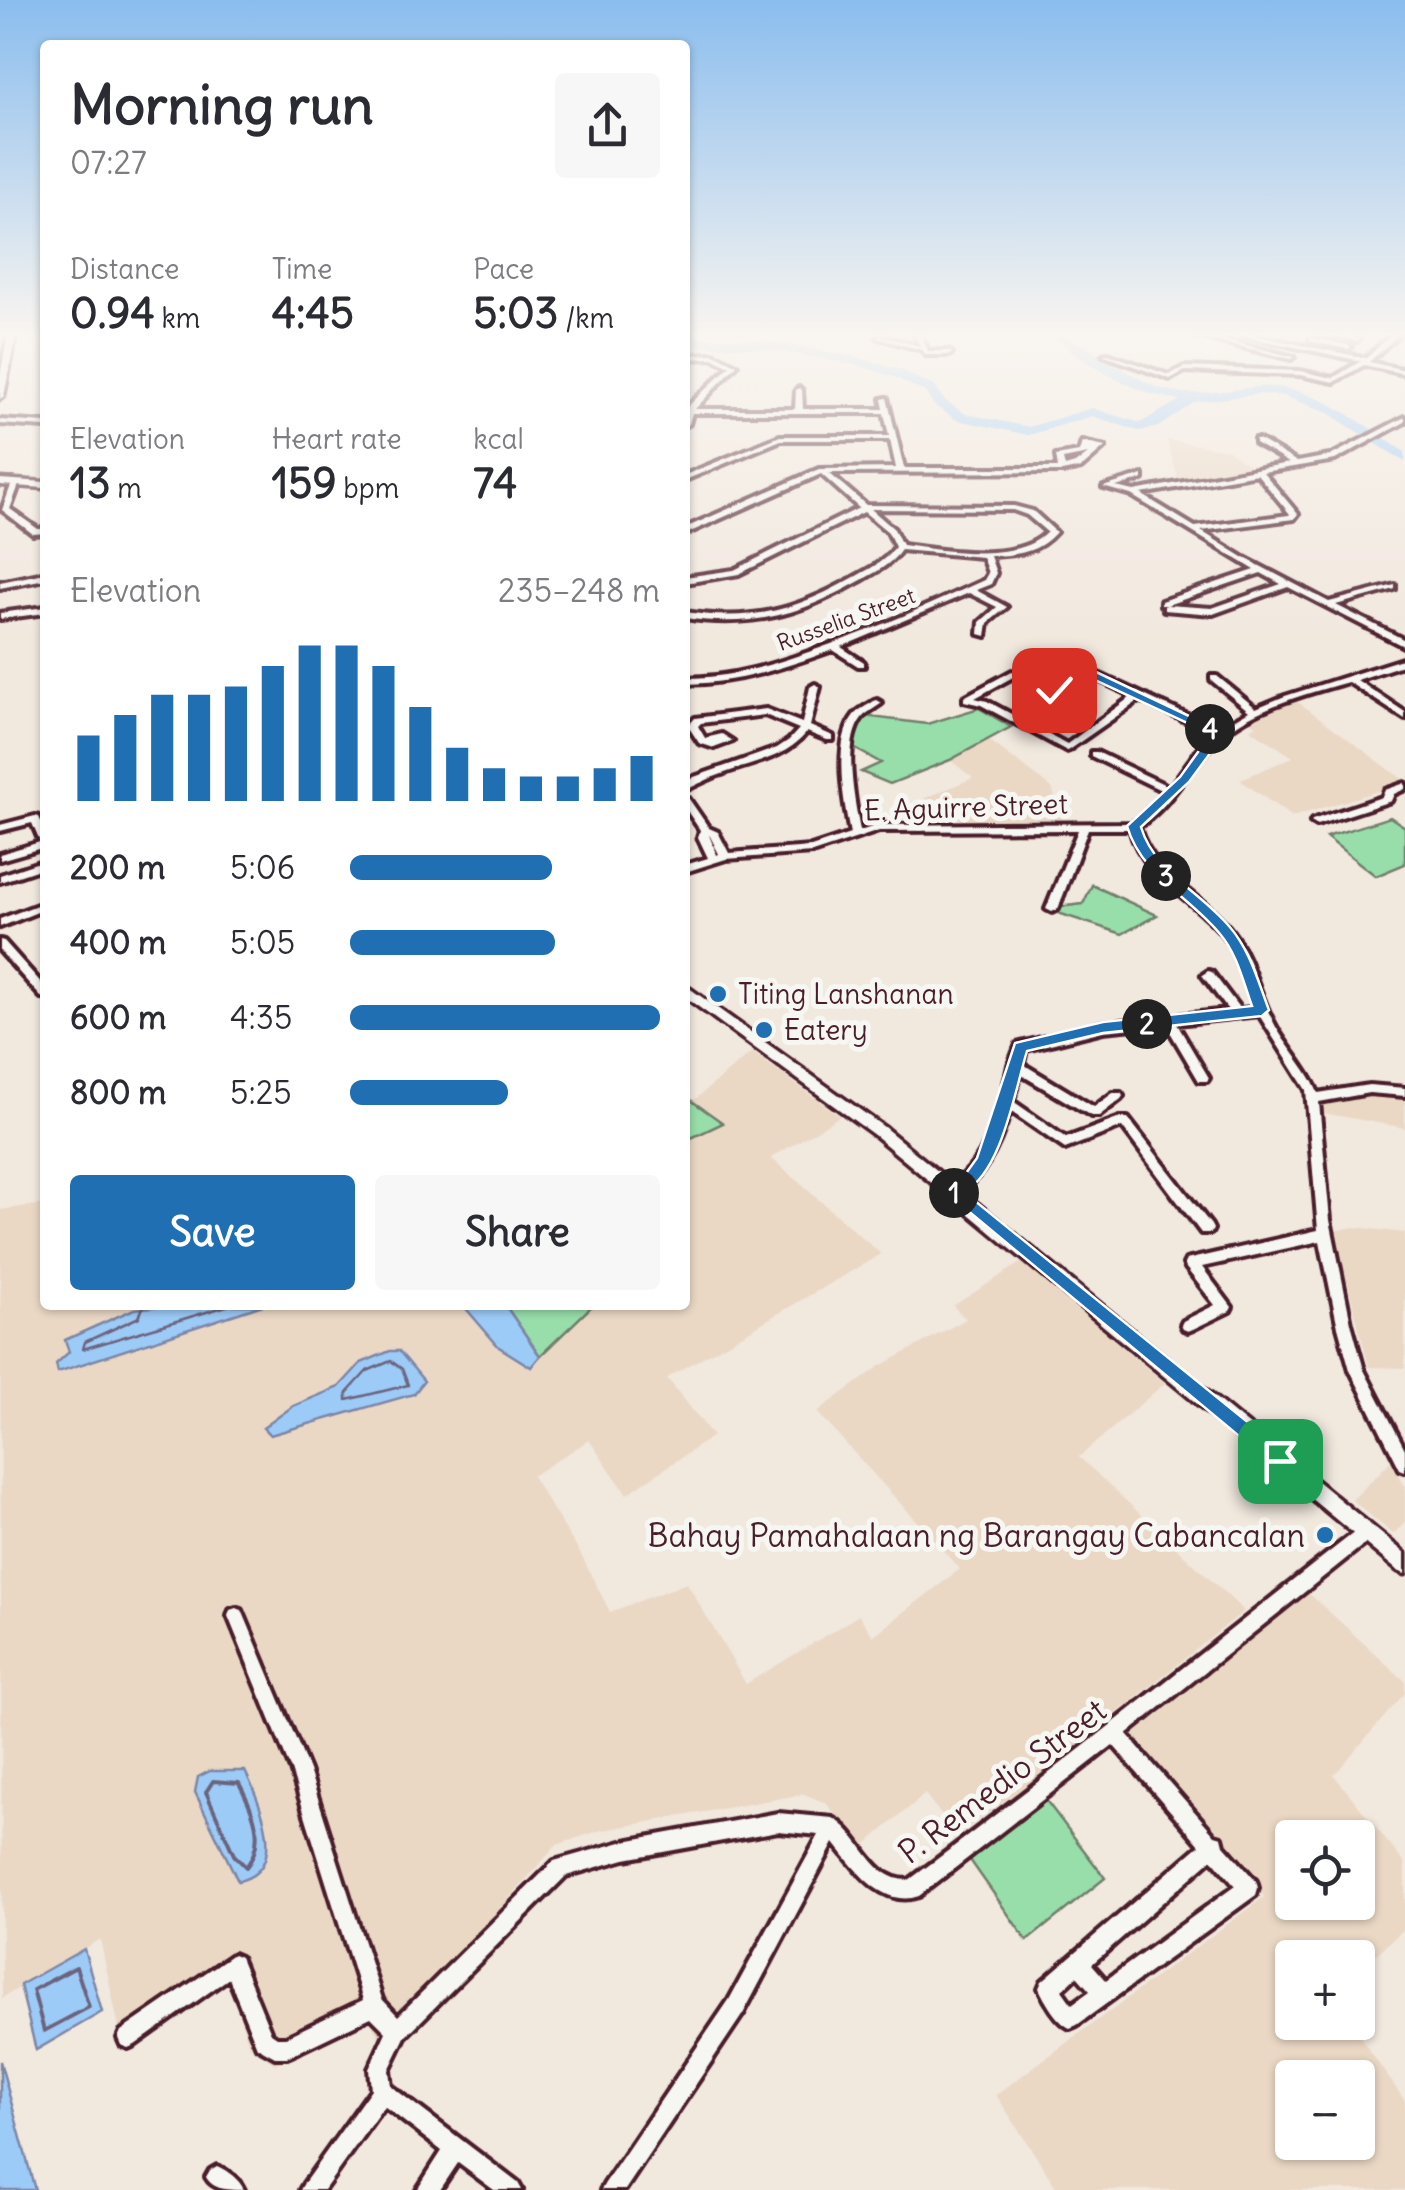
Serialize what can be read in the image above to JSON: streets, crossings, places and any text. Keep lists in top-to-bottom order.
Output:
{
  "streets": {
    "street": ["Russelia Street", "E. Aguirre Street", "P. Remedio Street"]
  },
  "places": ["Titing Lanshanan", "Eatery", "Bahay Pamahalaan ng Barangay Cabancalan"],
  "page": {
    "heading": ["Morning run", "07:27"],
    "stats": [
      ["Distance", "0.94 km"],
      ["Time", "4:45"],
      ["Pace", "5:03 /km"],
      ["Elevation", "13 m"],
      ["Heart rate", "159 bpm"],
      ["kcal", "74"]
    ],
    "chart": ["Elevation", "235–248 m"],
    "pins": [
      "4",
      "3",
      "2",
      "1"
    ],
    "list": [
      {
        "name": "200 m",
        "note": "5:06"
      },
      {
        "name": "400 m",
        "note": "5:05"
      },
      {
        "name": "600 m",
        "note": "4:35"
      },
      {
        "name": "800 m",
        "note": "5:25"
      }
    ],
    "buttons": ["Save", "Share"],
    "map_buttons": ["+", "−"]
  }
}
